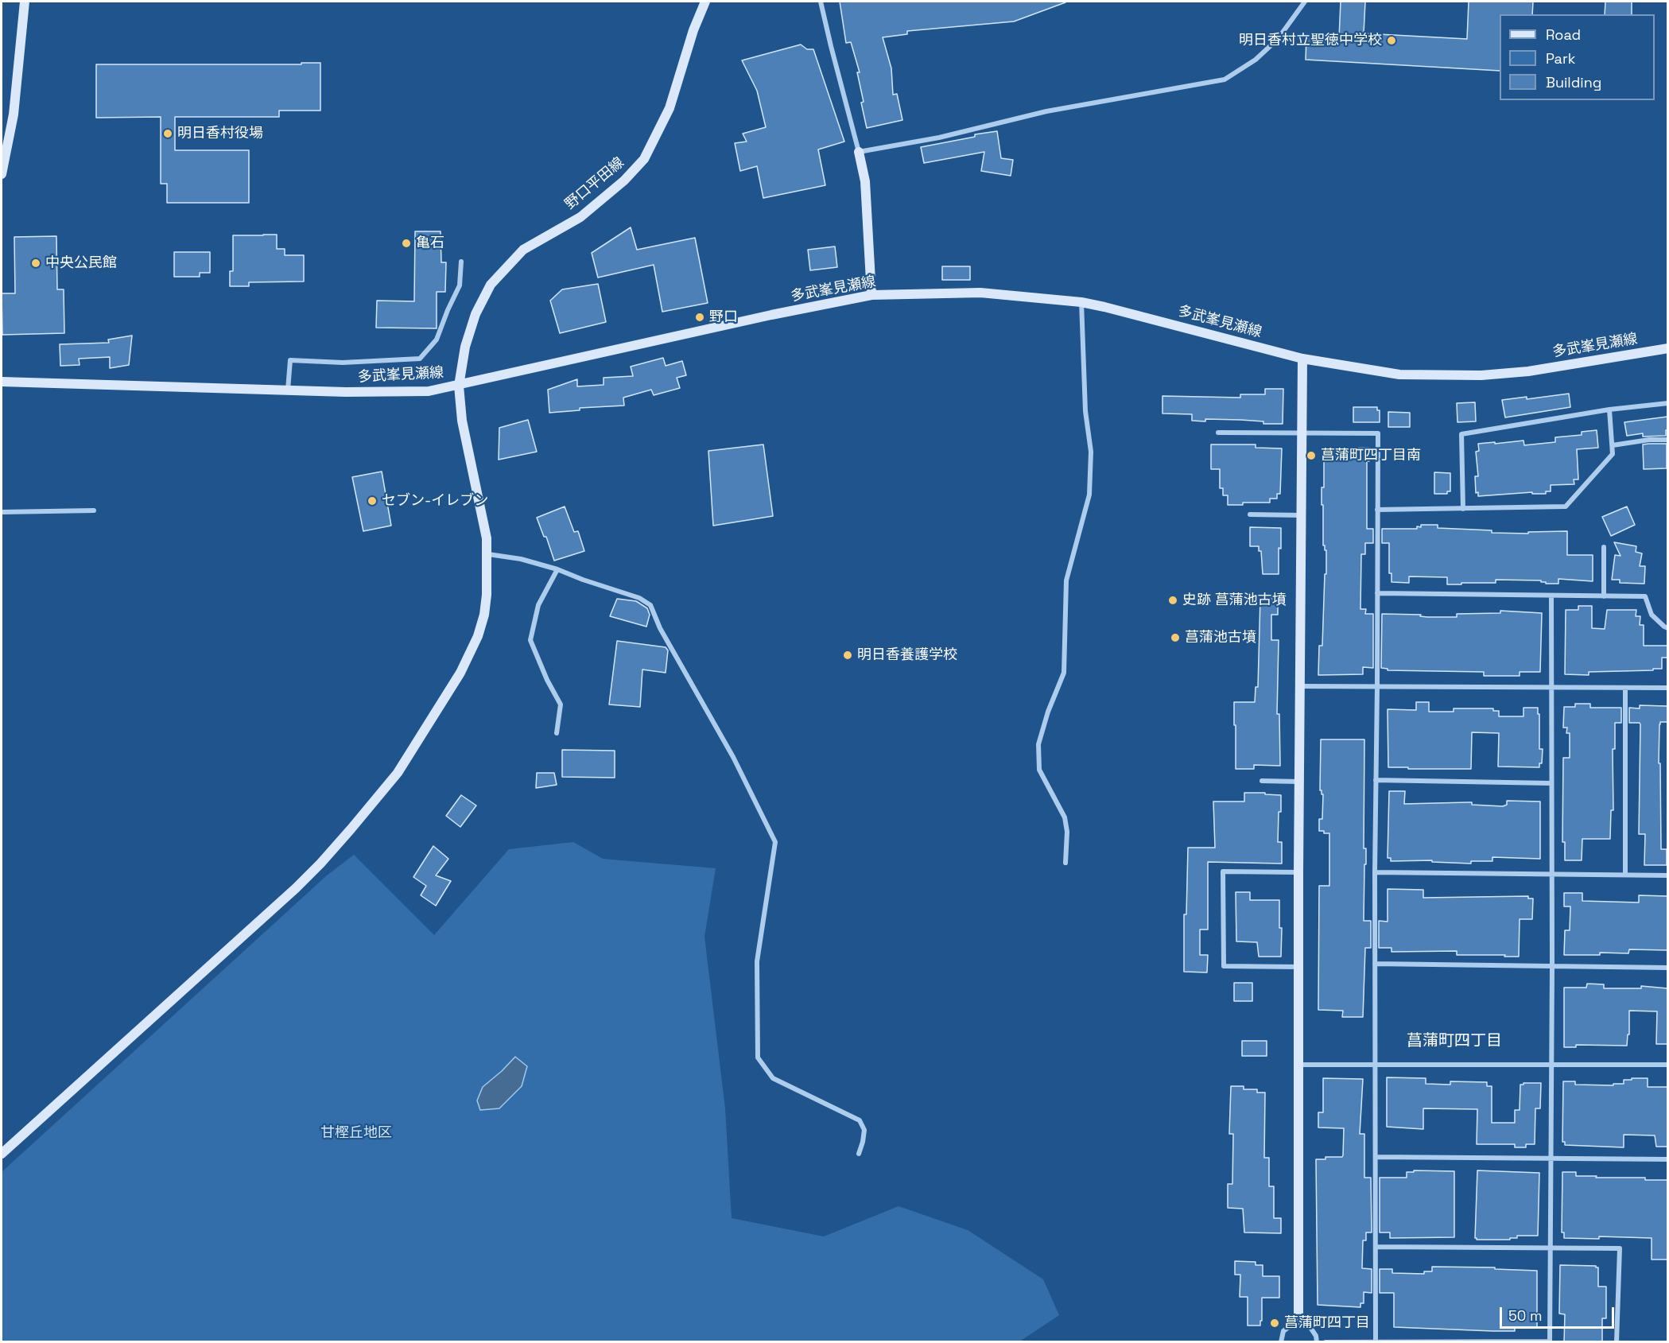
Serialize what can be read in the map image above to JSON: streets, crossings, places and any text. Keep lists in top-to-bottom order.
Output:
{
  "streets": {
    "street": ["野口平田線", "多武峯見瀬線"]
  },
  "crossings": [
    ["野口平田線", "多武峯見瀬線"]
  ],
  "districts": ["菖蒲町四丁目"],
  "parks": ["甘樫丘地区"],
  "places": [
    "明日香村立聖徳中学校",
    "明日香村役場",
    "亀石",
    "中央公民館",
    "野口",
    "菖蒲町四丁目南",
    "セブン-イレブン",
    "史跡 菖蒲池古墳",
    "菖蒲池古墳",
    "明日香養護学校",
    "菖蒲町四丁目"
  ],
  "legend": ["Road", "Park", "Building"],
  "scale_bar": "50 m"
}
